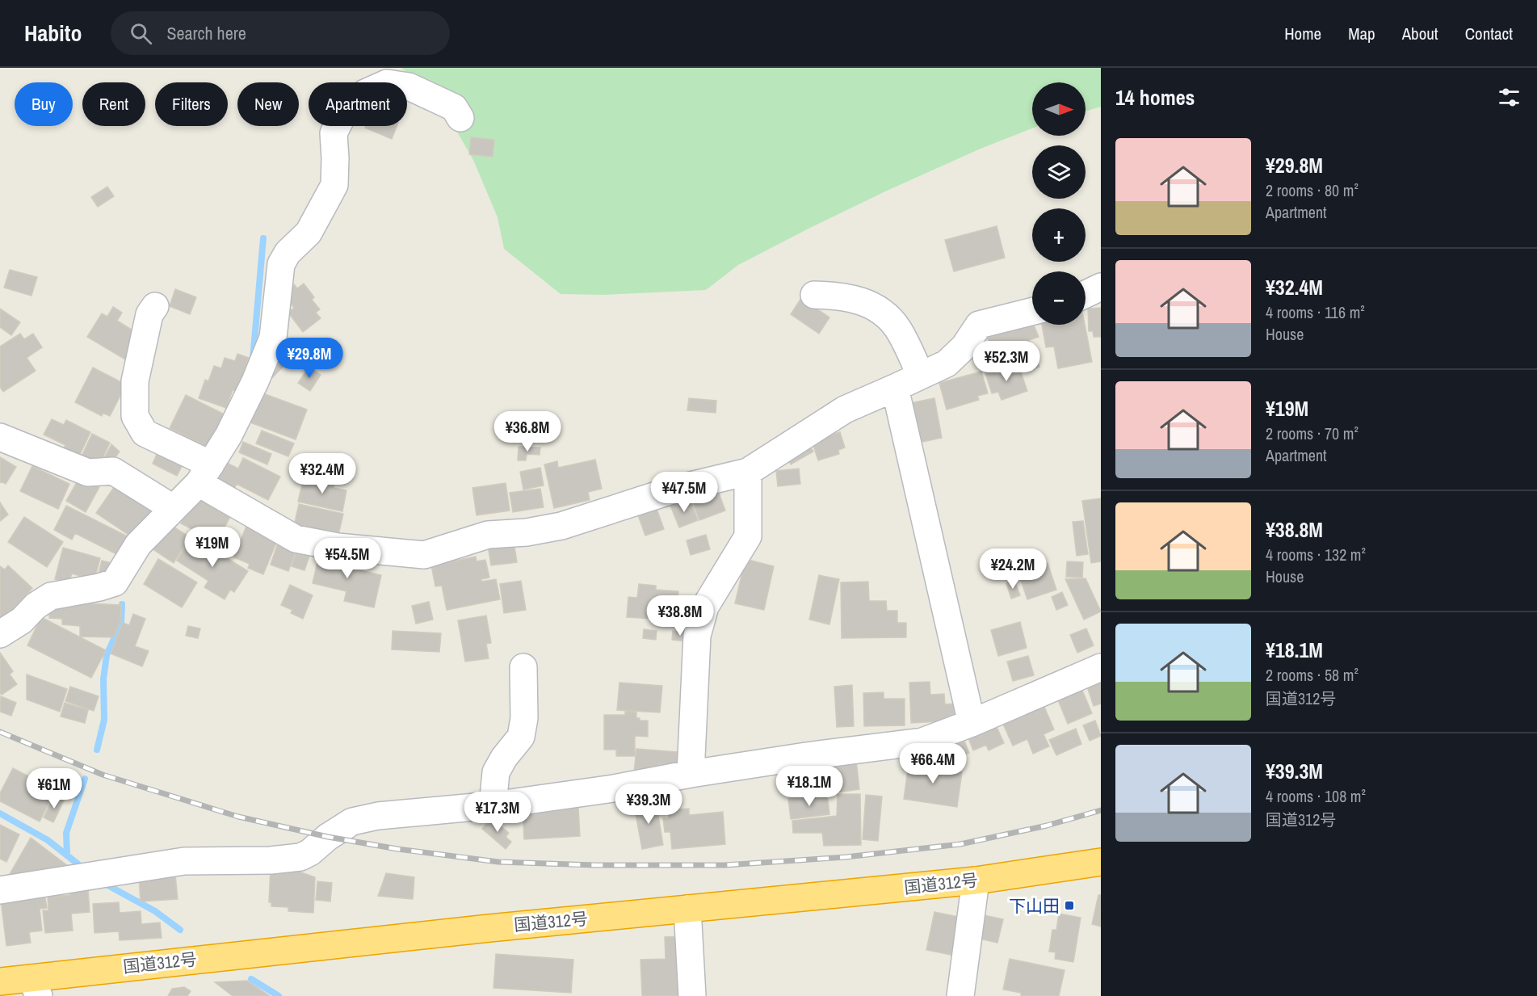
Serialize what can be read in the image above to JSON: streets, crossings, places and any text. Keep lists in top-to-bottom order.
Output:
{
  "streets": {
    "highway": ["国道312号"]
  },
  "places": {
    "transit": ["下山田"]
  },
  "north": "right",
  "page": {
    "header": "Habito",
    "search": "Search here",
    "nav": [
      "Home",
      "Map",
      "About",
      "Contact"
    ],
    "heading": "14 homes",
    "map_buttons": ["+", "−"],
    "chip": [
      "Buy",
      "Rent",
      "Filters",
      "New",
      "Apartment"
    ],
    "list": [
      {
        "name": "¥29.8M",
        "note": "2 rooms · 80 m² · Apartment"
      },
      {
        "name": "¥32.4M",
        "note": "4 rooms · 116 m² · House"
      },
      {
        "name": "¥19M",
        "note": "2 rooms · 70 m² · Apartment"
      },
      {
        "name": "¥38.8M",
        "note": "4 rooms · 132 m² · House"
      },
      {
        "name": "¥18.1M",
        "note": "2 rooms · 58 m² · 国道312号"
      },
      {
        "name": "¥39.3M",
        "note": "4 rooms · 108 m² · 国道312号"
      }
    ],
    "price": [
      "¥29.8M",
      "¥52.3M",
      "¥36.8M",
      "¥32.4M",
      "¥47.5M",
      "¥19M",
      "¥54.5M",
      "¥24.2M",
      "¥38.8M",
      "¥66.4M",
      "¥18.1M",
      "¥61M",
      "¥39.3M",
      "¥17.3M"
    ]
  }
}
